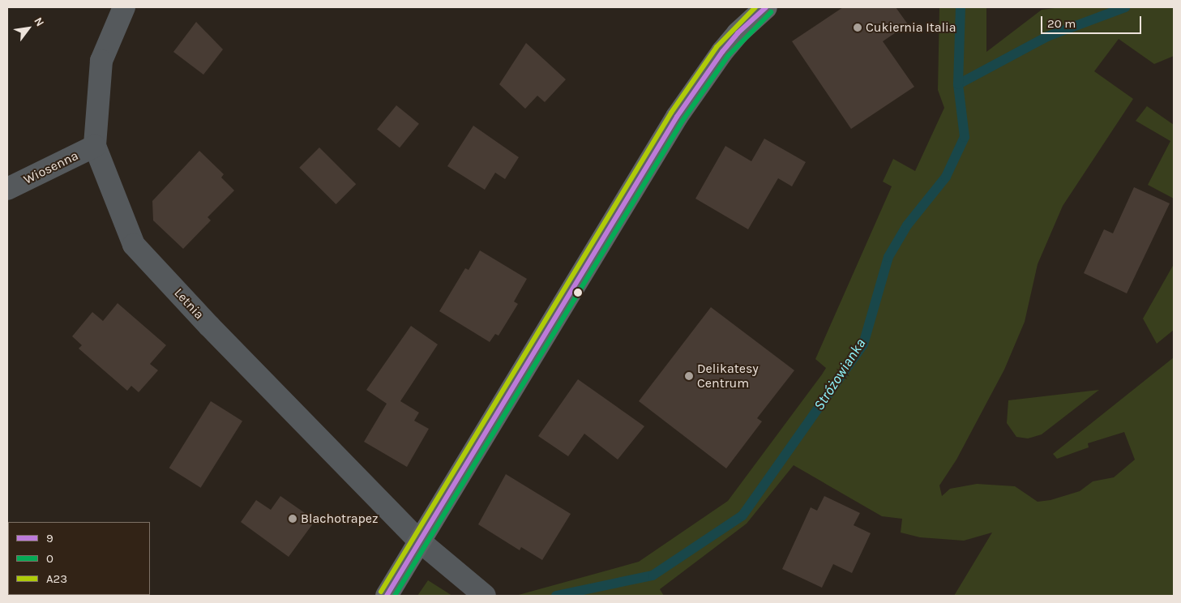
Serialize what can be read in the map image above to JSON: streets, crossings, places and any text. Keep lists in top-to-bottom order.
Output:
{
  "streets": {
    "street": ["Wiosenna", "Letnia"]
  },
  "crossings": [
    ["Wiosenna", "Letnia"]
  ],
  "water": ["Stróżowianka"],
  "places": ["Cukiernia Italia", "Delikatesy Centrum", "Blachotrapez"],
  "lines": ["transit line 9", "transit line A23", "transit line 0"],
  "legend": ["9", "0", "A23"],
  "scale_bar": "20 m",
  "north": "top right"
}
